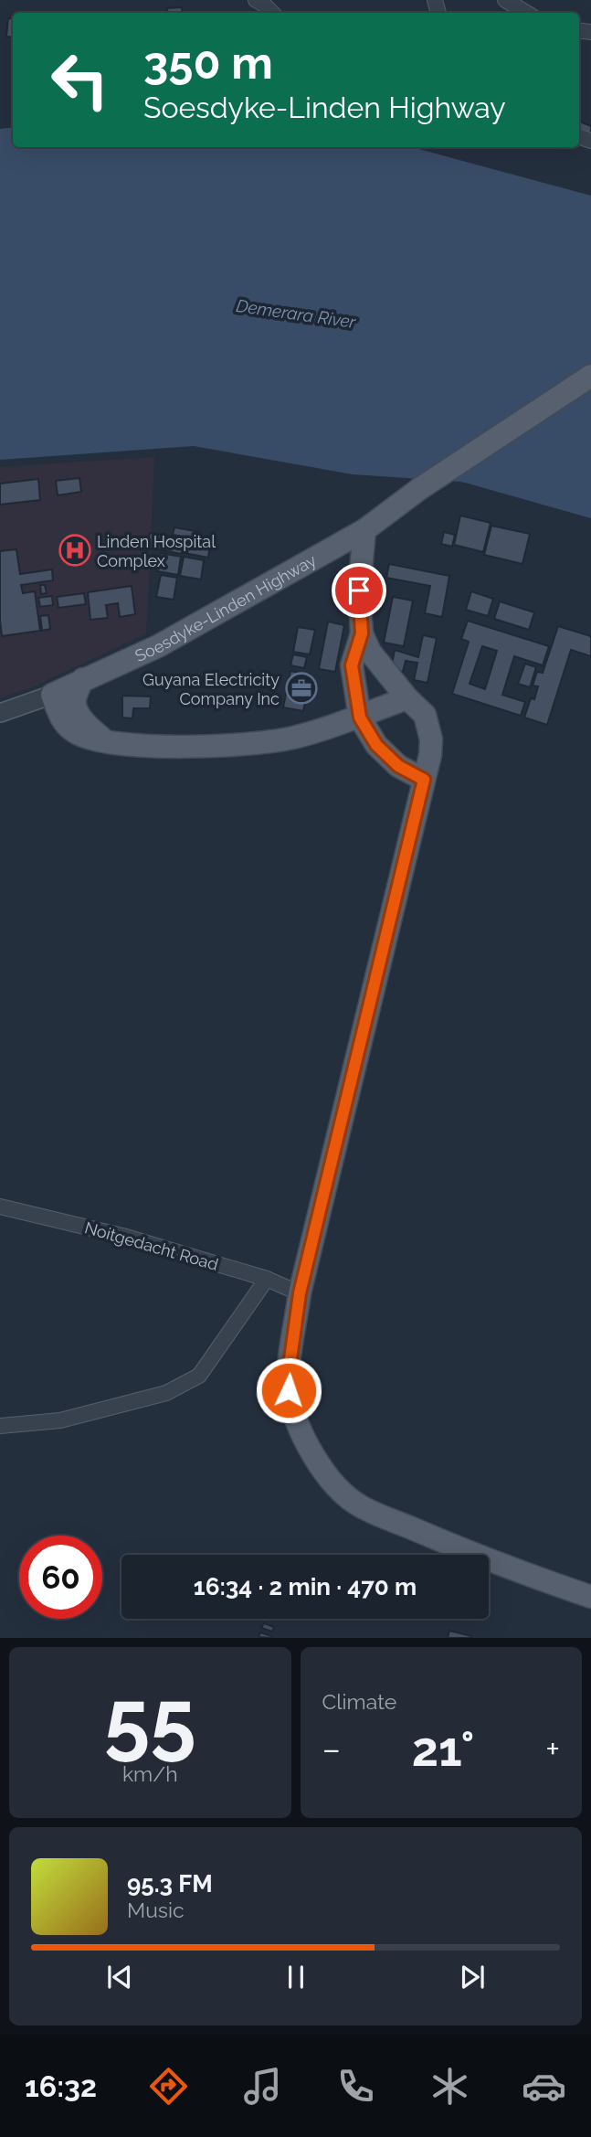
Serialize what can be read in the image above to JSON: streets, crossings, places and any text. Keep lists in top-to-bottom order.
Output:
{
  "streets": {
    "main road": ["Soesdyke-Linden Highway"],
    "street": ["Noitgedacht Road"]
  },
  "water": ["Demerara River"],
  "places": {
    "hospital": ["Linden Hospital Complex"],
    "office": ["Guyana Electricity Company Inc"]
  },
  "page": {
    "turn": ["350 m", "Soesdyke-Linden Highway"],
    "limit": "60",
    "trip": "16:34 · 2 min · 470 m",
    "tile": [
      ["55", "km/h"],
      "Climate"
    ],
    "heat": ["−", "21°", "+"],
    "song": ["95.3 FM", "Music"],
    "tabs": "16:32"
  }
}
